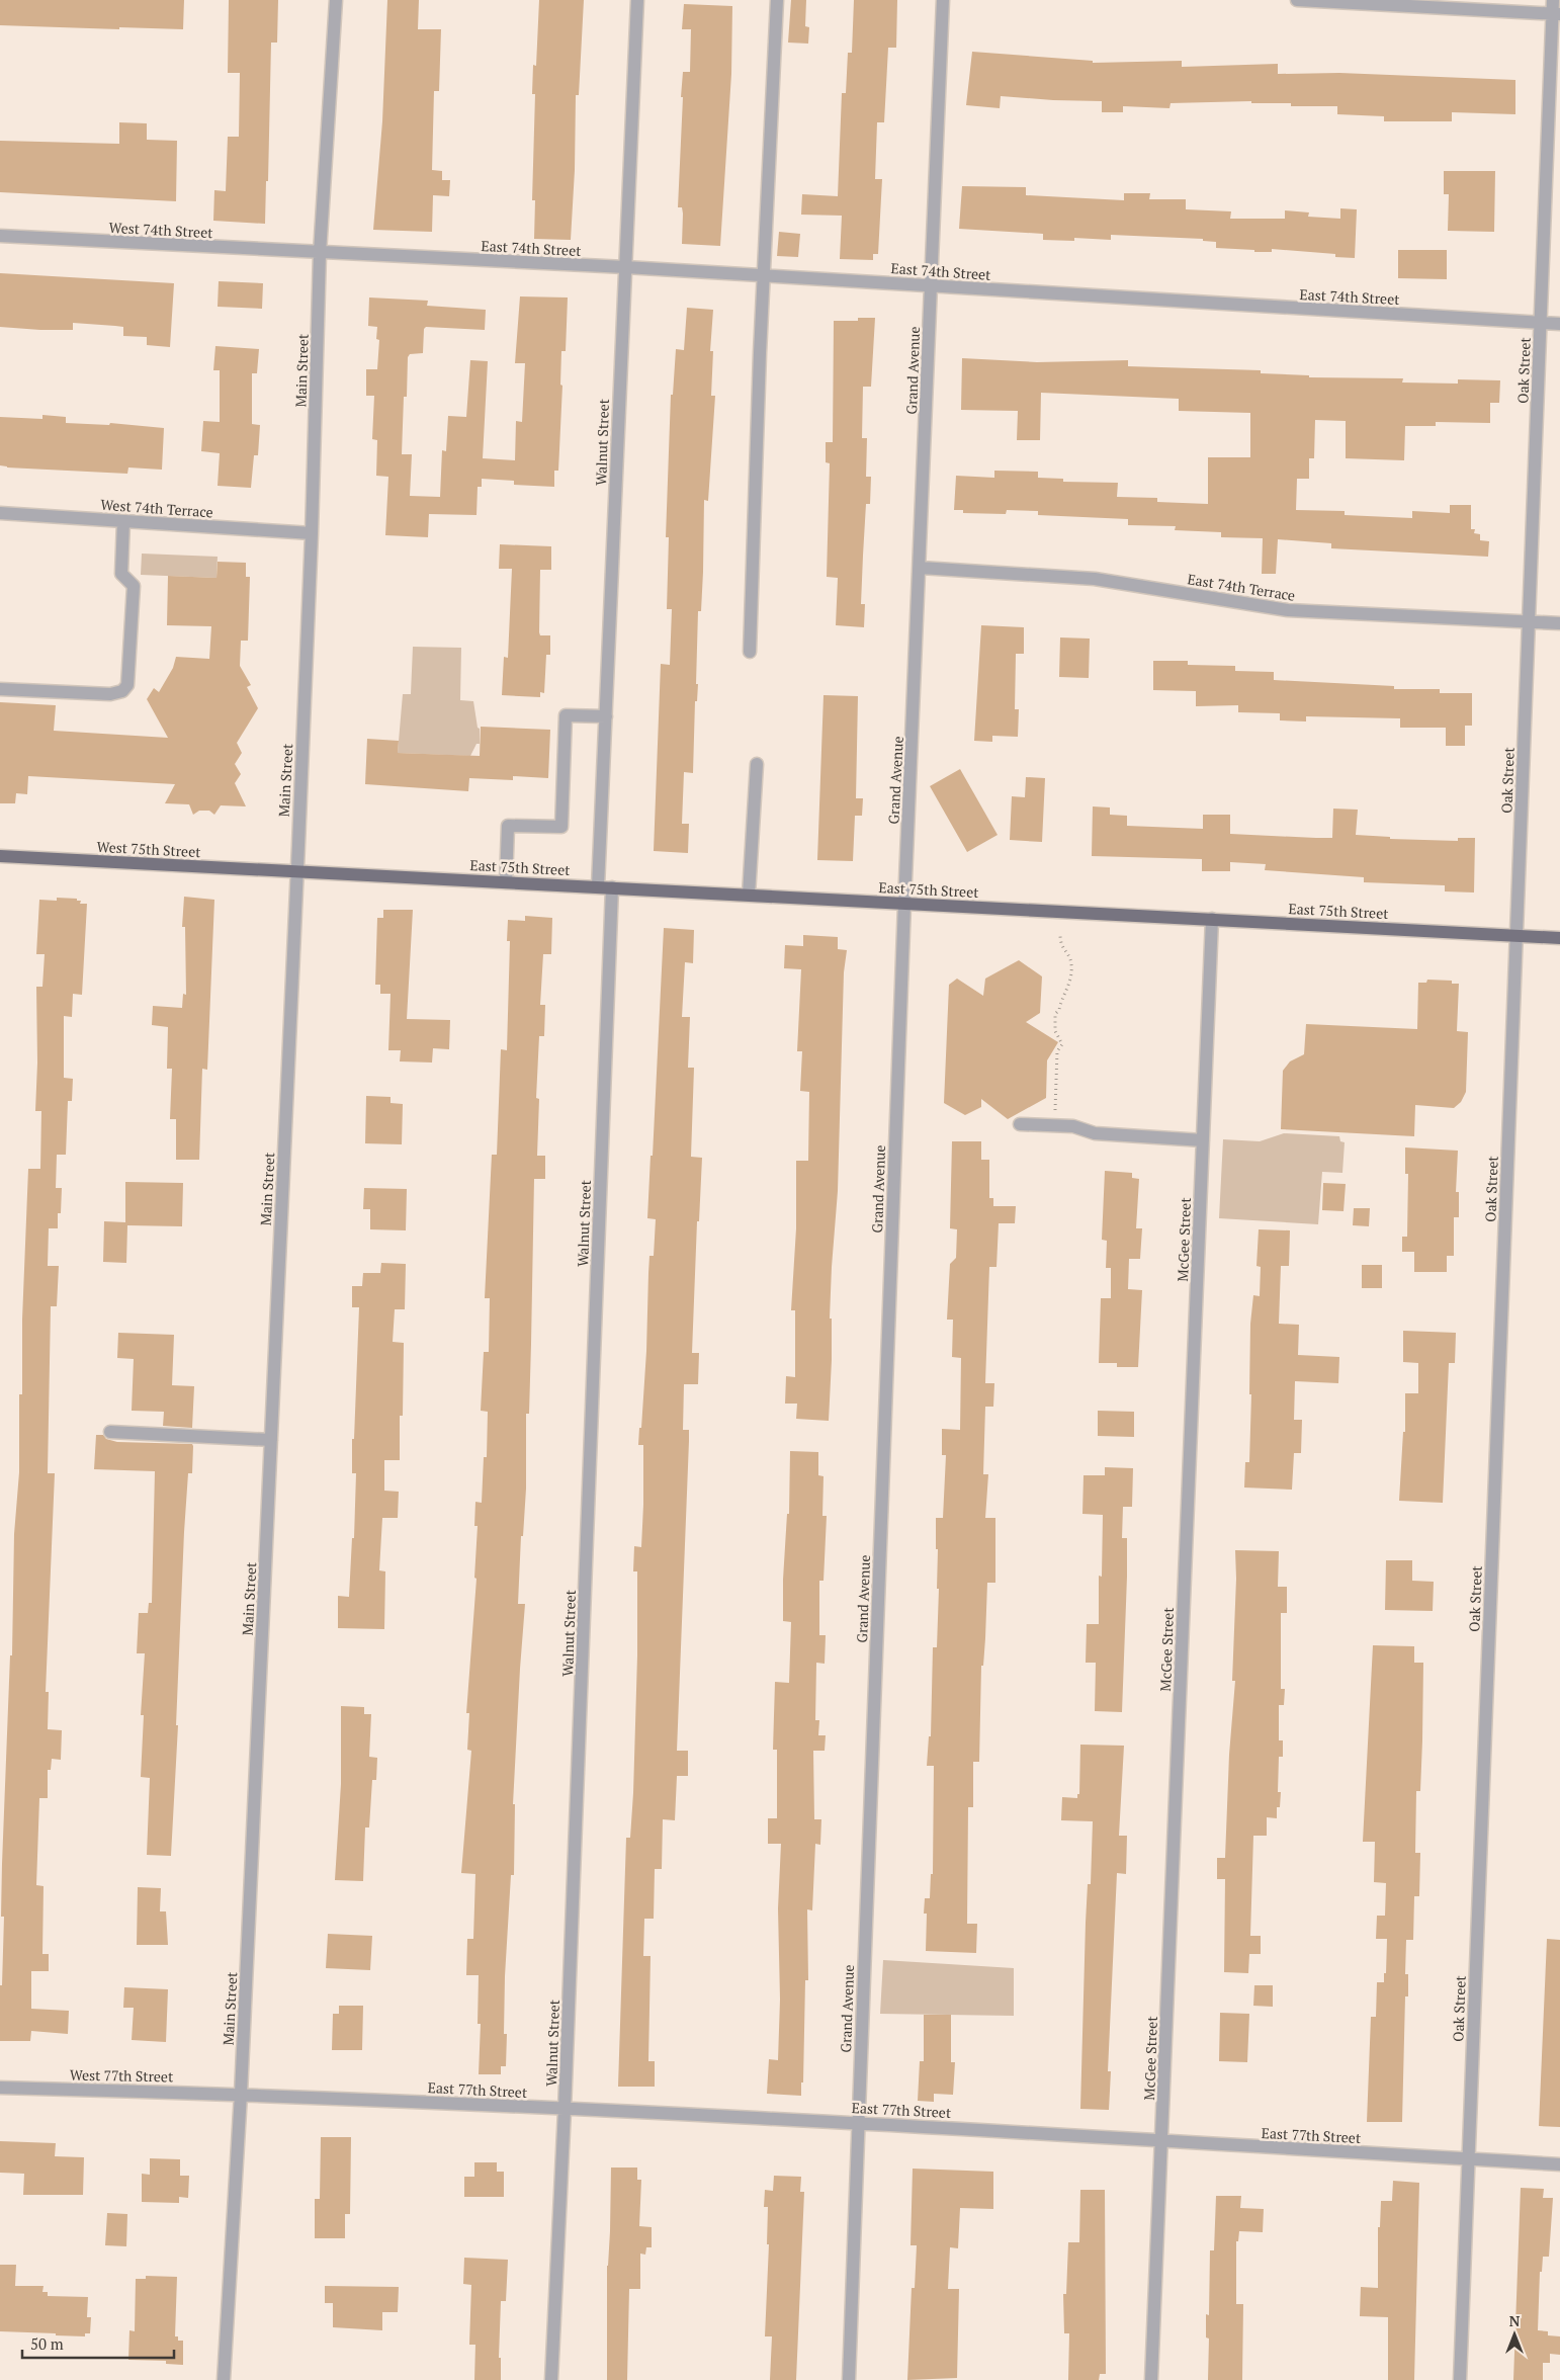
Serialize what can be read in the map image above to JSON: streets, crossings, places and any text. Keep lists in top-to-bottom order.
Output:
{
  "streets": {
    "main road": ["West 75th Street", "East 75th Street"],
    "street": [
      "West 74th Street",
      "East 74th Street",
      "Main Street",
      "Grand Avenue",
      "Oak Street",
      "Walnut Street",
      "West 74th Terrace",
      "East 74th Terrace",
      "McGee Street",
      "West 77th Street",
      "East 77th Street"
    ]
  },
  "crossings": [
    ["West 74th Street", "East 74th Street"],
    ["West 74th Street", "Main Street"],
    ["East 74th Street", "Main Street"],
    ["East 74th Street", "Grand Avenue"],
    ["East 74th Street", "Oak Street"],
    ["East 74th Street", "Walnut Street"],
    ["Main Street", "West 74th Terrace"],
    ["Main Street", "West 75th Street"],
    ["Main Street", "East 75th Street"],
    ["Main Street", "West 77th Street"],
    ["Main Street", "East 77th Street"],
    ["Grand Avenue", "East 74th Terrace"],
    ["Grand Avenue", "East 75th Street"],
    ["Grand Avenue", "East 77th Street"],
    ["Oak Street", "East 74th Terrace"],
    ["Oak Street", "East 75th Street"],
    ["Oak Street", "East 77th Street"],
    ["Walnut Street", "East 75th Street"],
    ["Walnut Street", "East 77th Street"],
    ["West 75th Street", "East 75th Street"],
    ["East 75th Street", "McGee Street"],
    ["McGee Street", "East 77th Street"],
    ["West 77th Street", "East 77th Street"]
  ],
  "scale_bar": "50 m",
  "north": "top"
}
